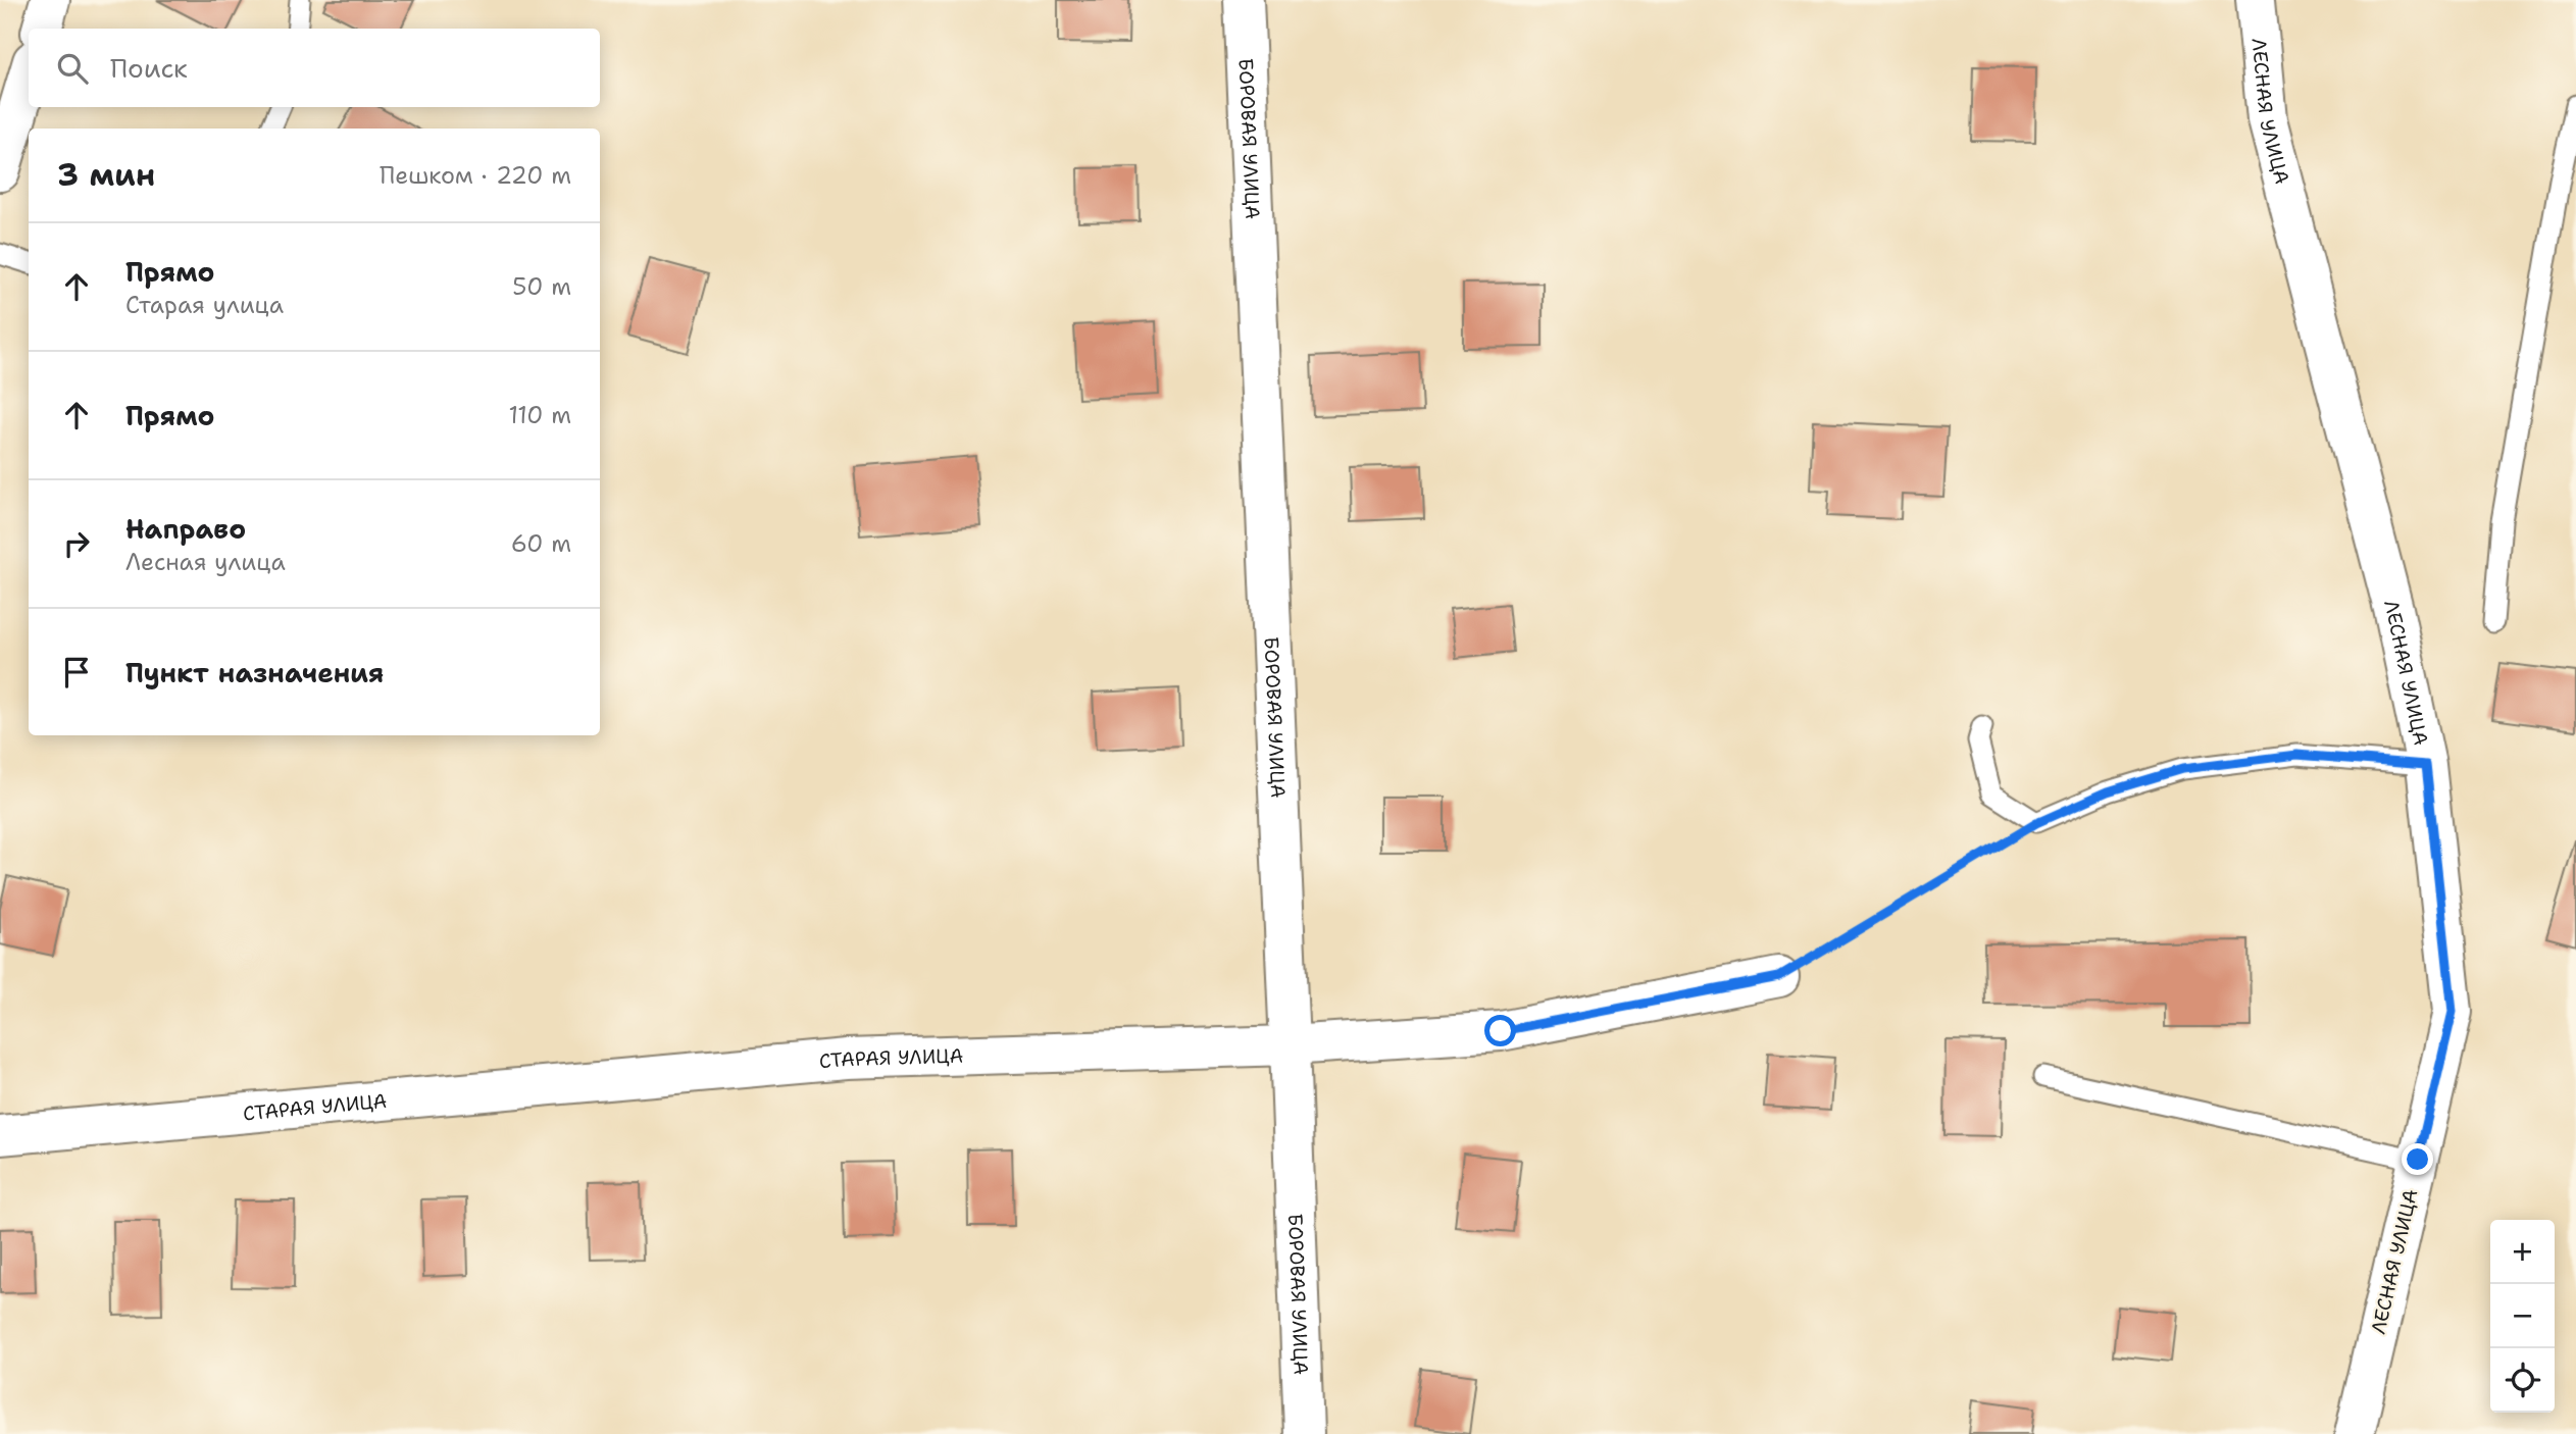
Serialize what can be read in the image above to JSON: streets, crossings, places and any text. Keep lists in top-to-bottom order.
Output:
{
  "streets": {
    "street": ["ЛЕСНАЯ УЛИЦА", "БОРОВАЯ УЛИЦА", "СТАРАЯ УЛИЦА"]
  },
  "crossings": [
    ["БОРОВАЯ УЛИЦА", "СТАРАЯ УЛИЦА"]
  ],
  "page": {
    "search": "Поиск",
    "heading": ["3 мин", "Пешком · 220 m"],
    "list": [
      ["Прямо", "Старая улица", "50 m"],
      ["Прямо", "110 m"],
      ["Направо", "Лесная улица", "60 m"],
      "Пункт назначения"
    ],
    "map_buttons": ["+", "−"]
  }
}
